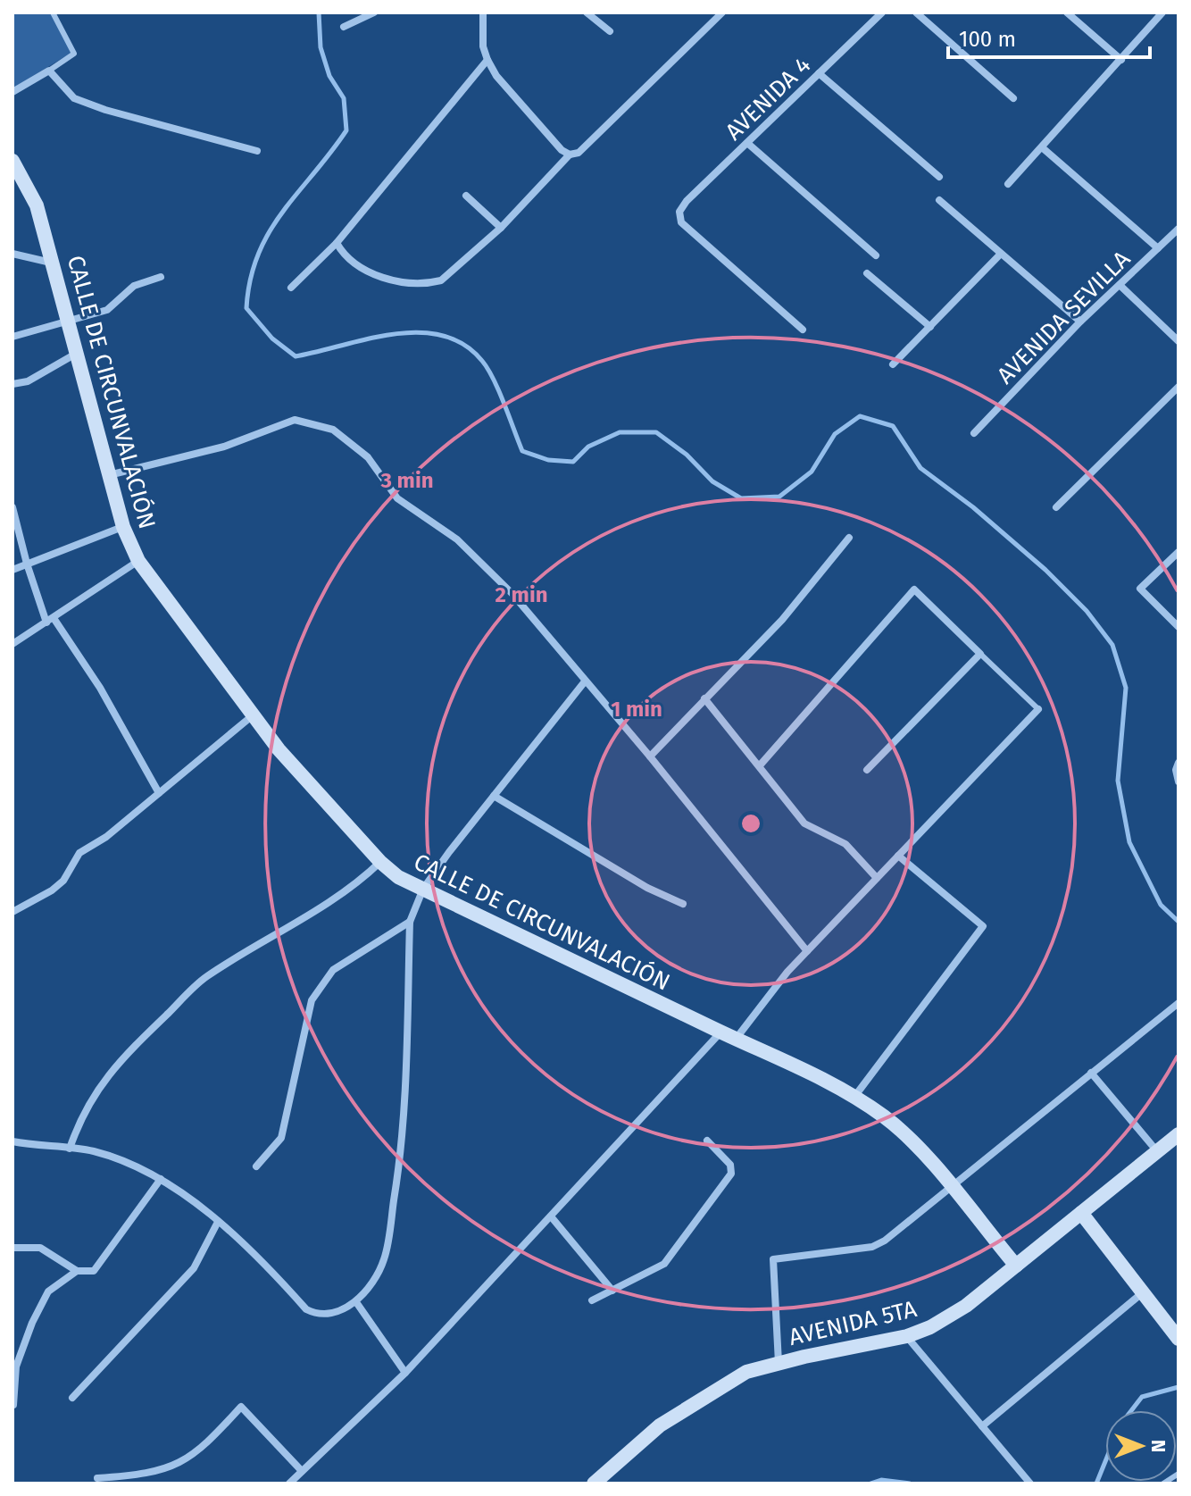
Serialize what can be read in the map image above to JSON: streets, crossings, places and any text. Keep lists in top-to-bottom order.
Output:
{
  "streets": {
    "street": [
      "AVENIDA 4",
      "AVENIDA SEVILLA",
      "CALLE DE CIRCUNVALACIÓN",
      "AVENIDA 5TA"
    ]
  },
  "crossings": [
    ["CALLE DE CIRCUNVALACIÓN", "AVENIDA 5TA"]
  ],
  "scale_bar": "100 m",
  "north": "right",
  "rings": ["3 min", "2 min", "1 min"]
}
